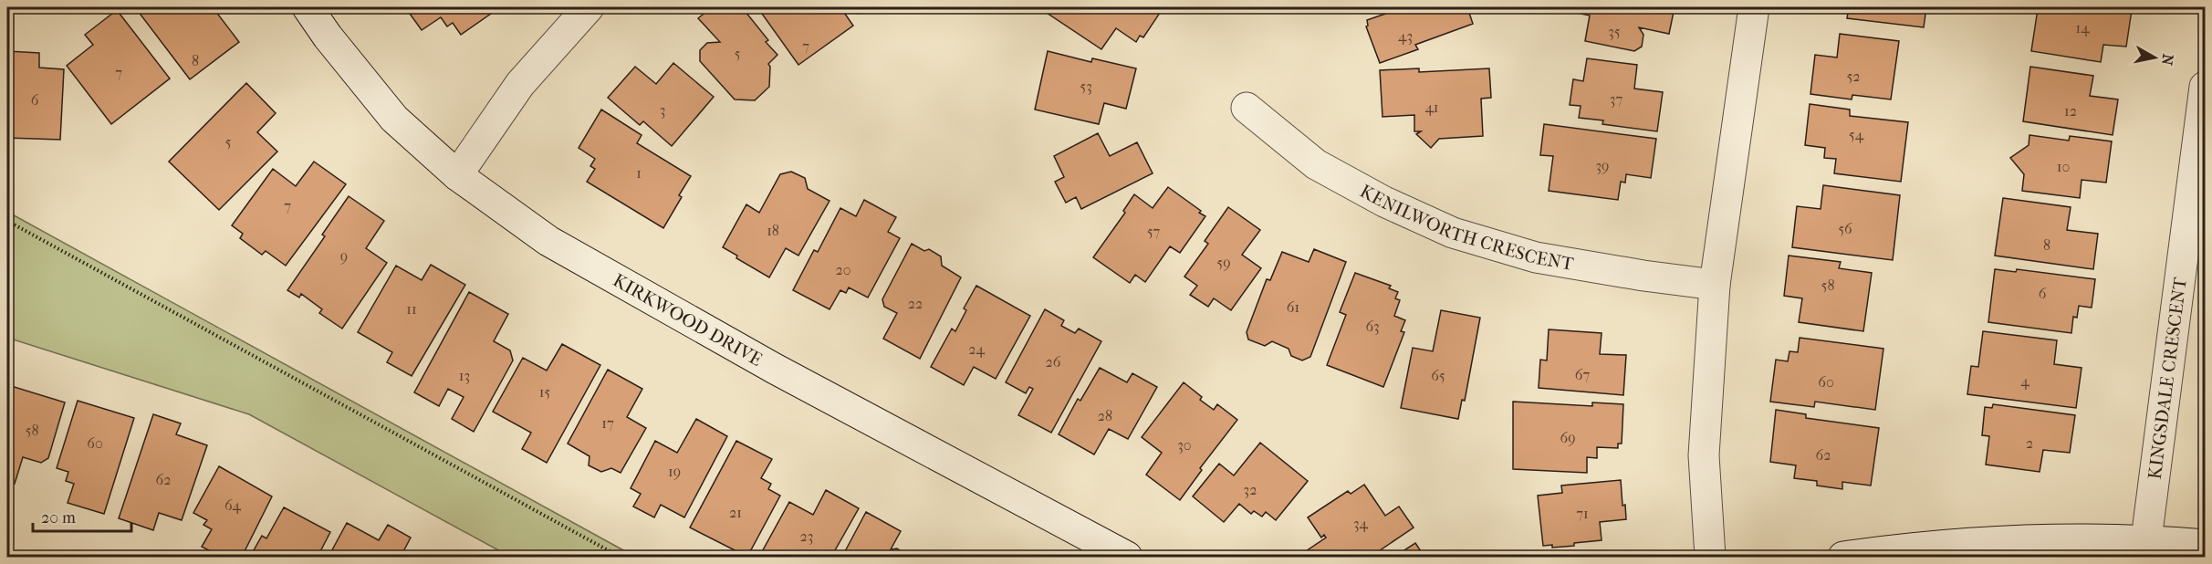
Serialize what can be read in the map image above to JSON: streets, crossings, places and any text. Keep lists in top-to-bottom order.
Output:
{
  "streets": {
    "street": ["KENILWORTH CRESCENT", "KIRKWOOD DRIVE", "KINGSDALE CRESCENT"]
  },
  "house_numbers": [
    "14",
    "35",
    "43",
    "7",
    "5",
    "8",
    "7",
    "52",
    "53",
    "37",
    "6",
    "41",
    "3",
    "12",
    "54",
    "5",
    "39",
    "10",
    "1",
    "7",
    "56",
    "18",
    "57",
    "8",
    "9",
    "59",
    "20",
    "58",
    "6",
    "22",
    "61",
    "11",
    "63",
    "24",
    "26",
    "67",
    "13",
    "65",
    "4",
    "60",
    "15",
    "28",
    "17",
    "58",
    "69",
    "60",
    "2",
    "30",
    "62",
    "19",
    "62",
    "32",
    "64",
    "21",
    "71",
    "34",
    "23"
  ],
  "scale_bar": "20 m",
  "north": "right"
}
